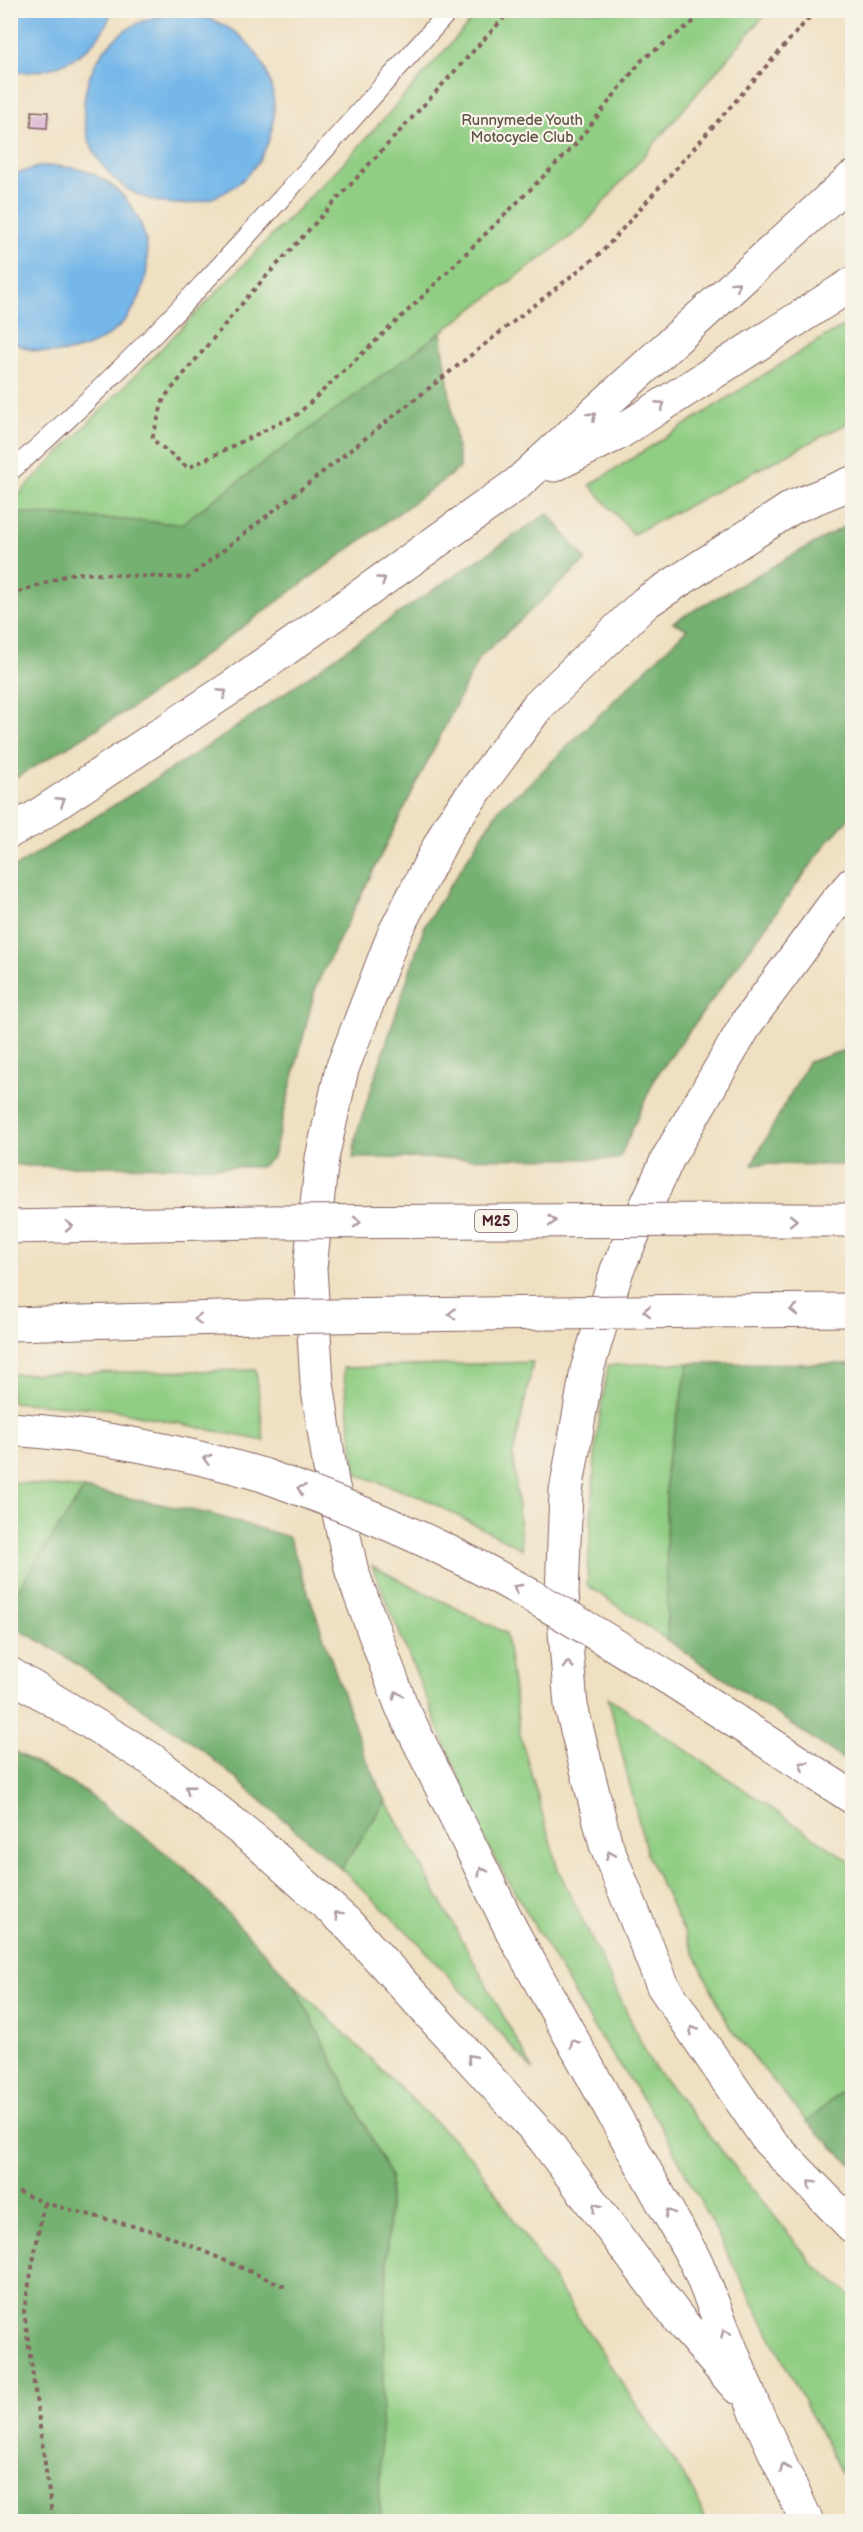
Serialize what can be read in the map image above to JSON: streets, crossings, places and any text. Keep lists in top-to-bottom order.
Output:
{
  "streets": {
    "highway": ["M25"]
  },
  "parks": ["Runnymede Youth Motocycle Club"]
}
